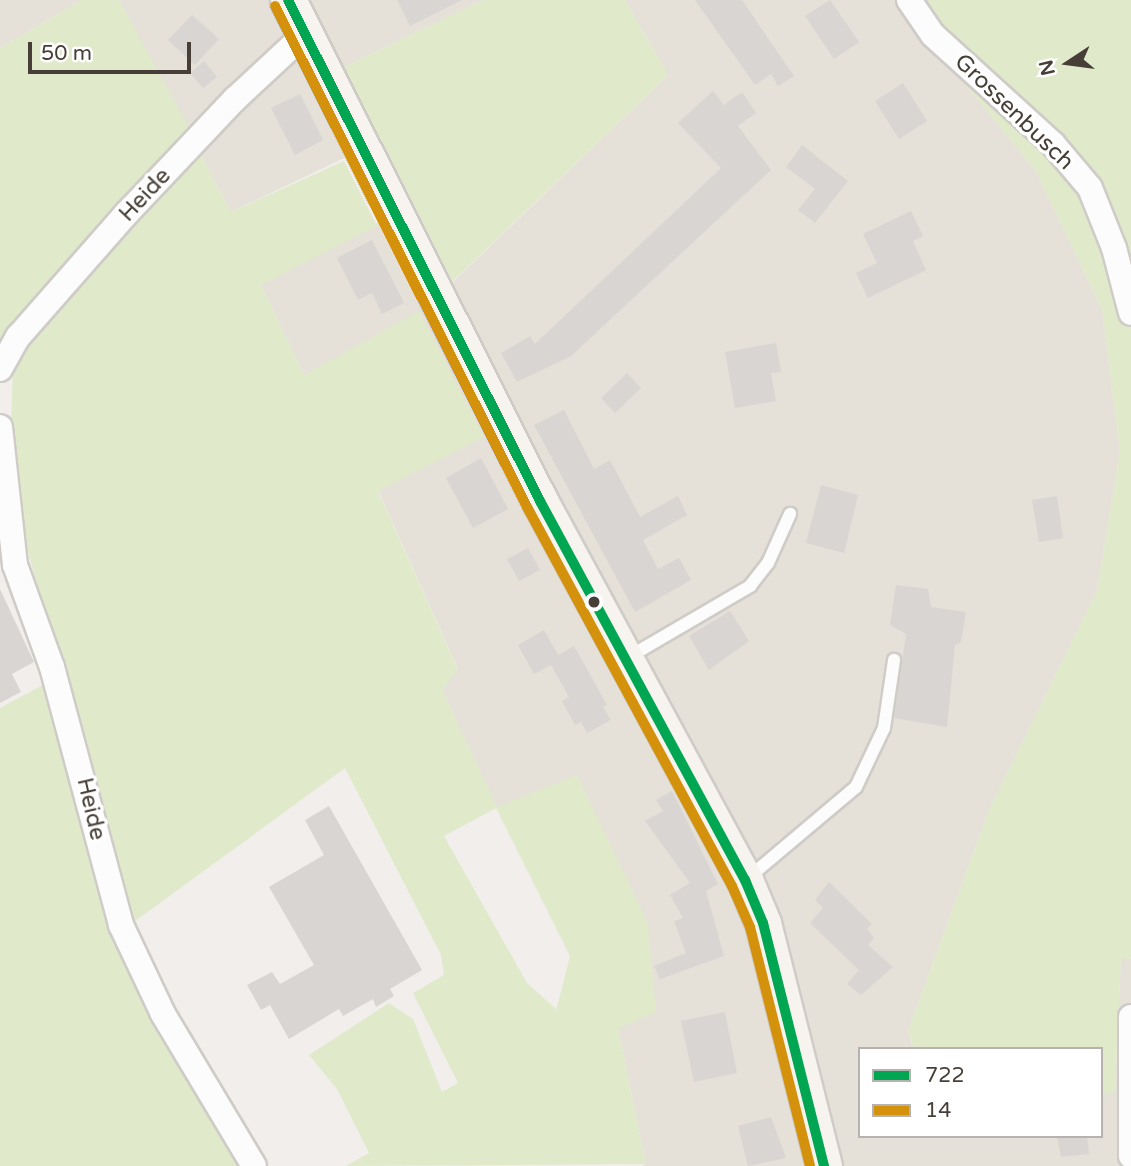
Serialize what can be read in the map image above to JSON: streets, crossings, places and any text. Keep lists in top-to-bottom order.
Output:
{
  "streets": {
    "street": ["Grossenbusch", "Heide"]
  },
  "lines": ["transit line 722", "transit line 14"],
  "legend": ["722", "14"],
  "scale_bar": "50 m",
  "north": "left"
}
